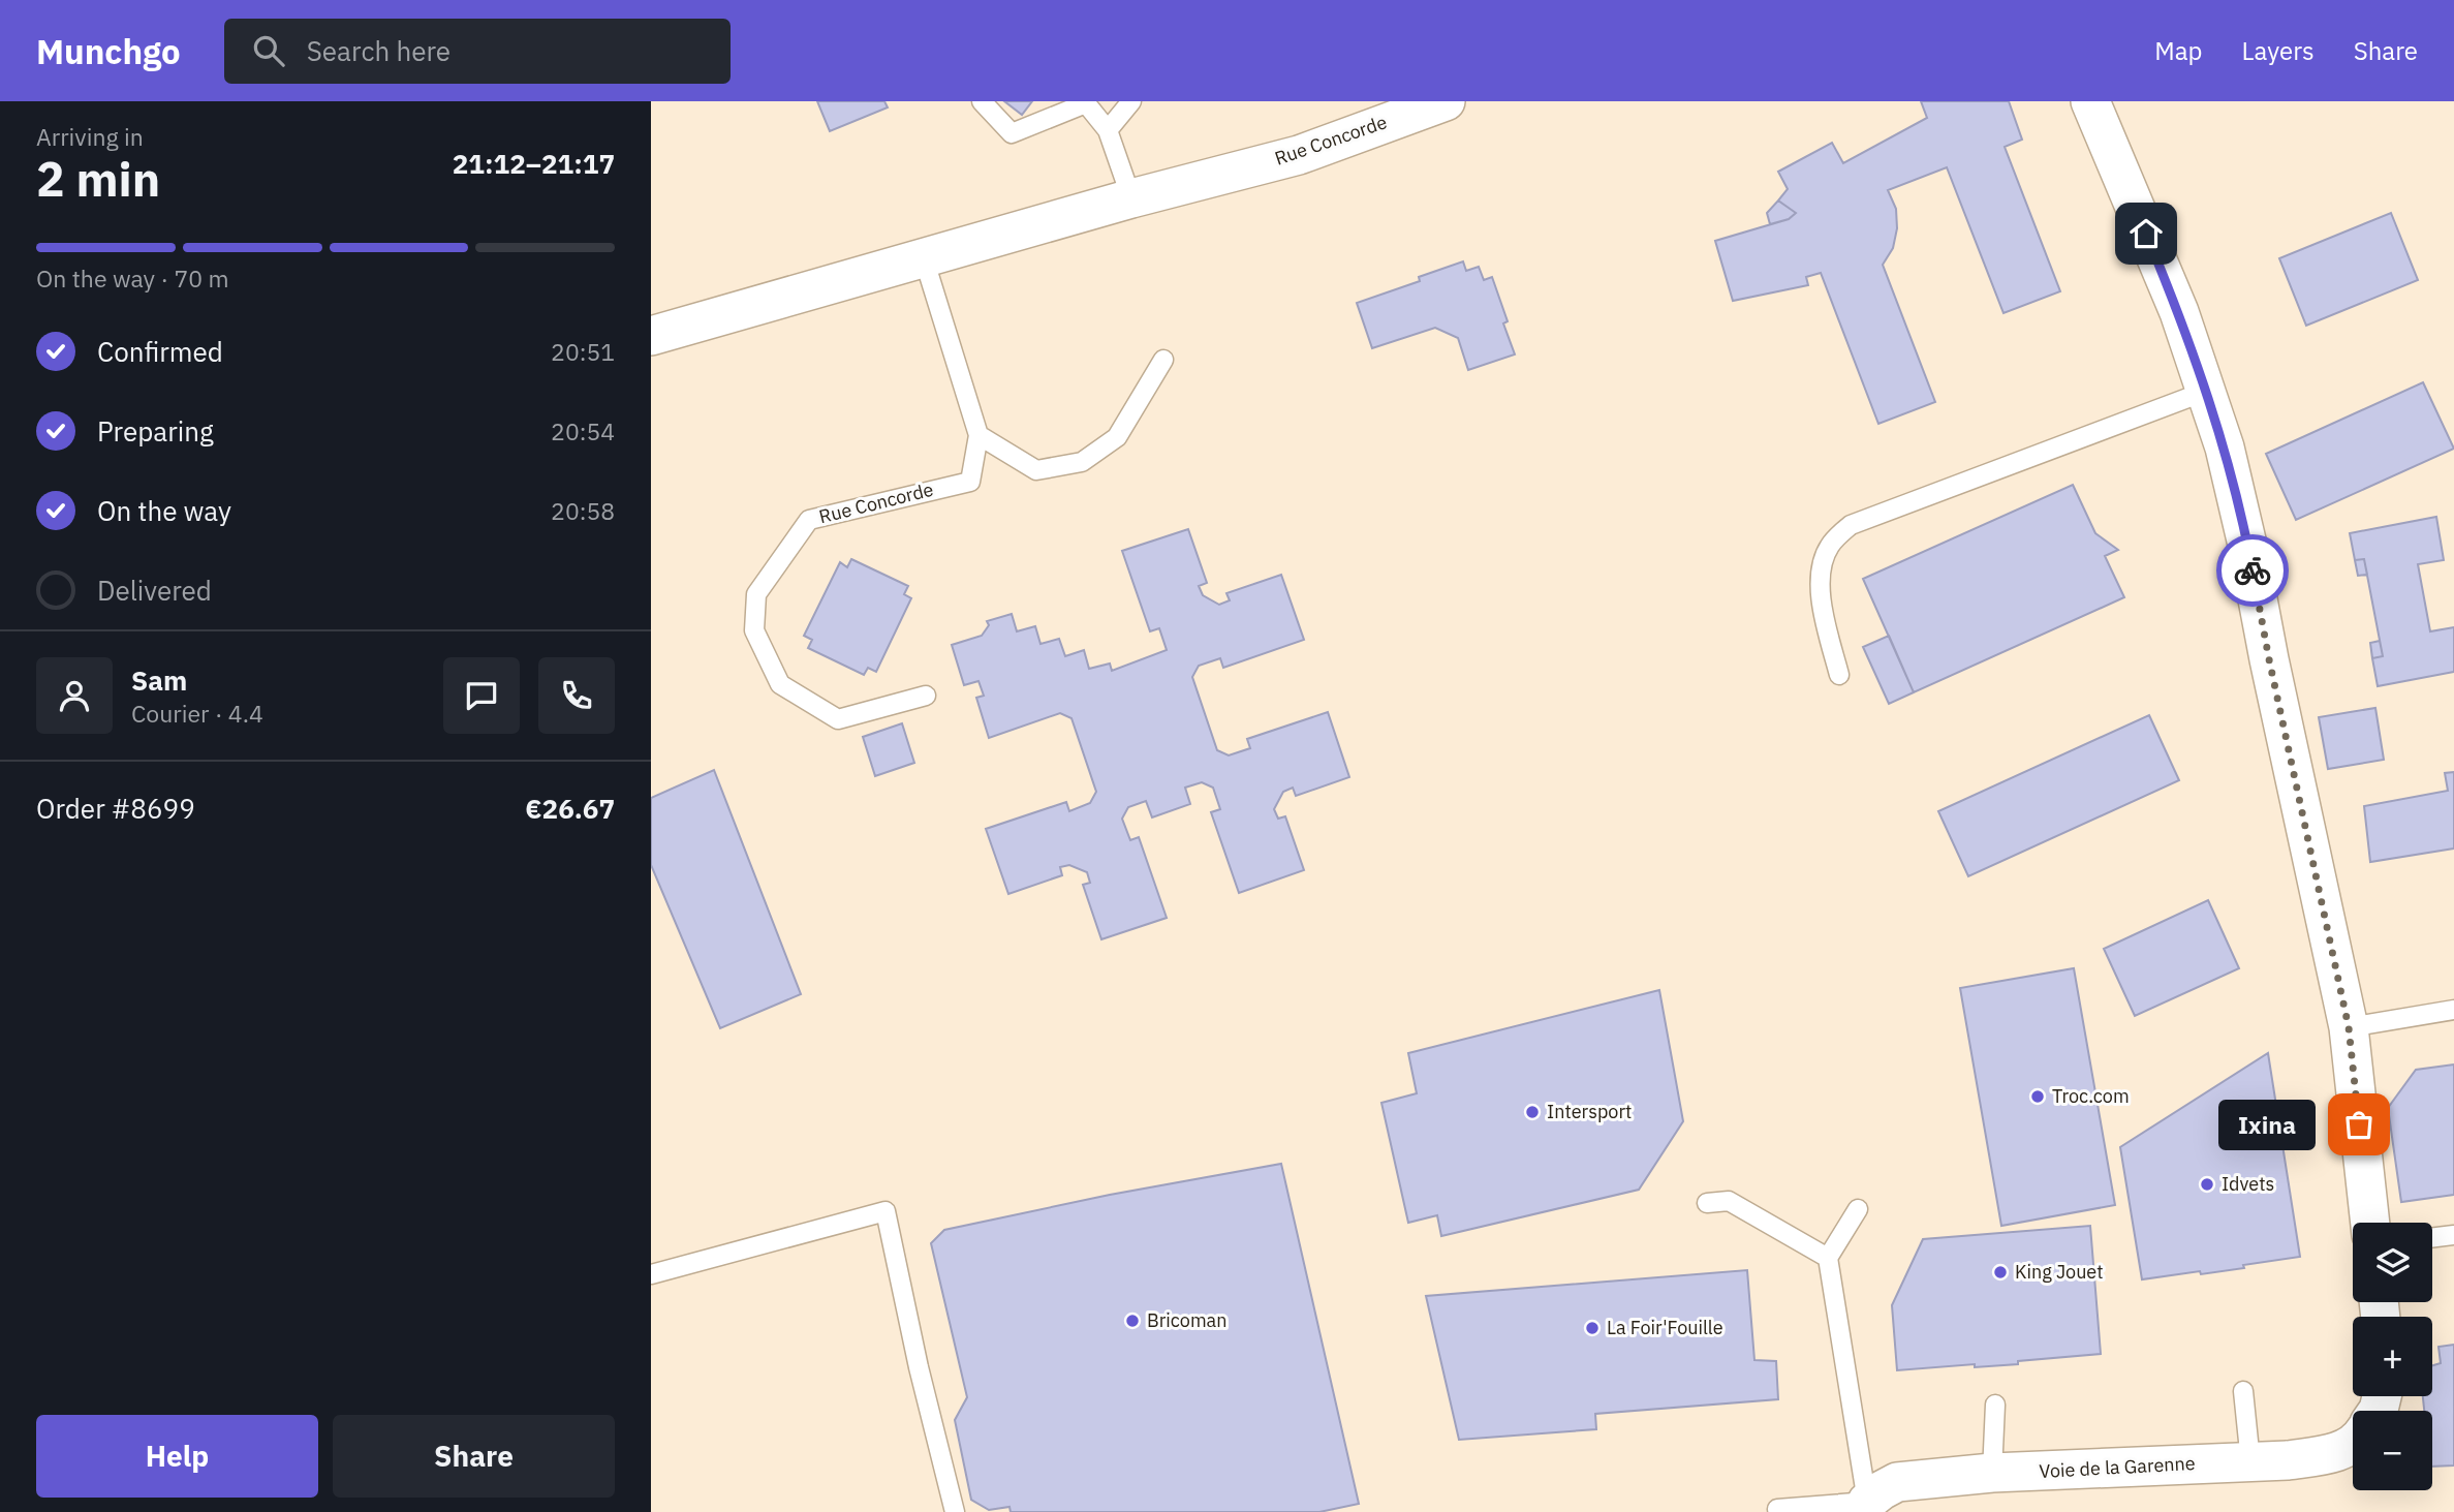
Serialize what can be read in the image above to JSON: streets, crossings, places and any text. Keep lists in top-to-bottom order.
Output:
{
  "streets": {
    "street": ["Rue Concorde", "Voie de la Garenne"]
  },
  "places": [
    "Troc.com",
    "Intersport",
    "Ixina",
    "Idvets",
    "King Jouet",
    "Bricoman",
    "La Foir'Fouille"
  ],
  "page": {
    "header": "Munchgo",
    "search": "Search here",
    "nav": ["Map", "Layers", "Share"],
    "heading": ["2 min", "Arriving in", "21:12–21:17"],
    "panel": [
      "Sam",
      "Courier · 4.4",
      "Order #8699",
      "€26.67"
    ],
    "bar": "On the way · 70 m",
    "list": [
      ["Confirmed", "20:51"],
      ["Preparing", "20:54"],
      ["On the way", "20:58"],
      "Delivered"
    ],
    "bubble": "Ixina",
    "map_buttons": ["+", "−"],
    "buttons": ["Help", "Share"]
  }
}
